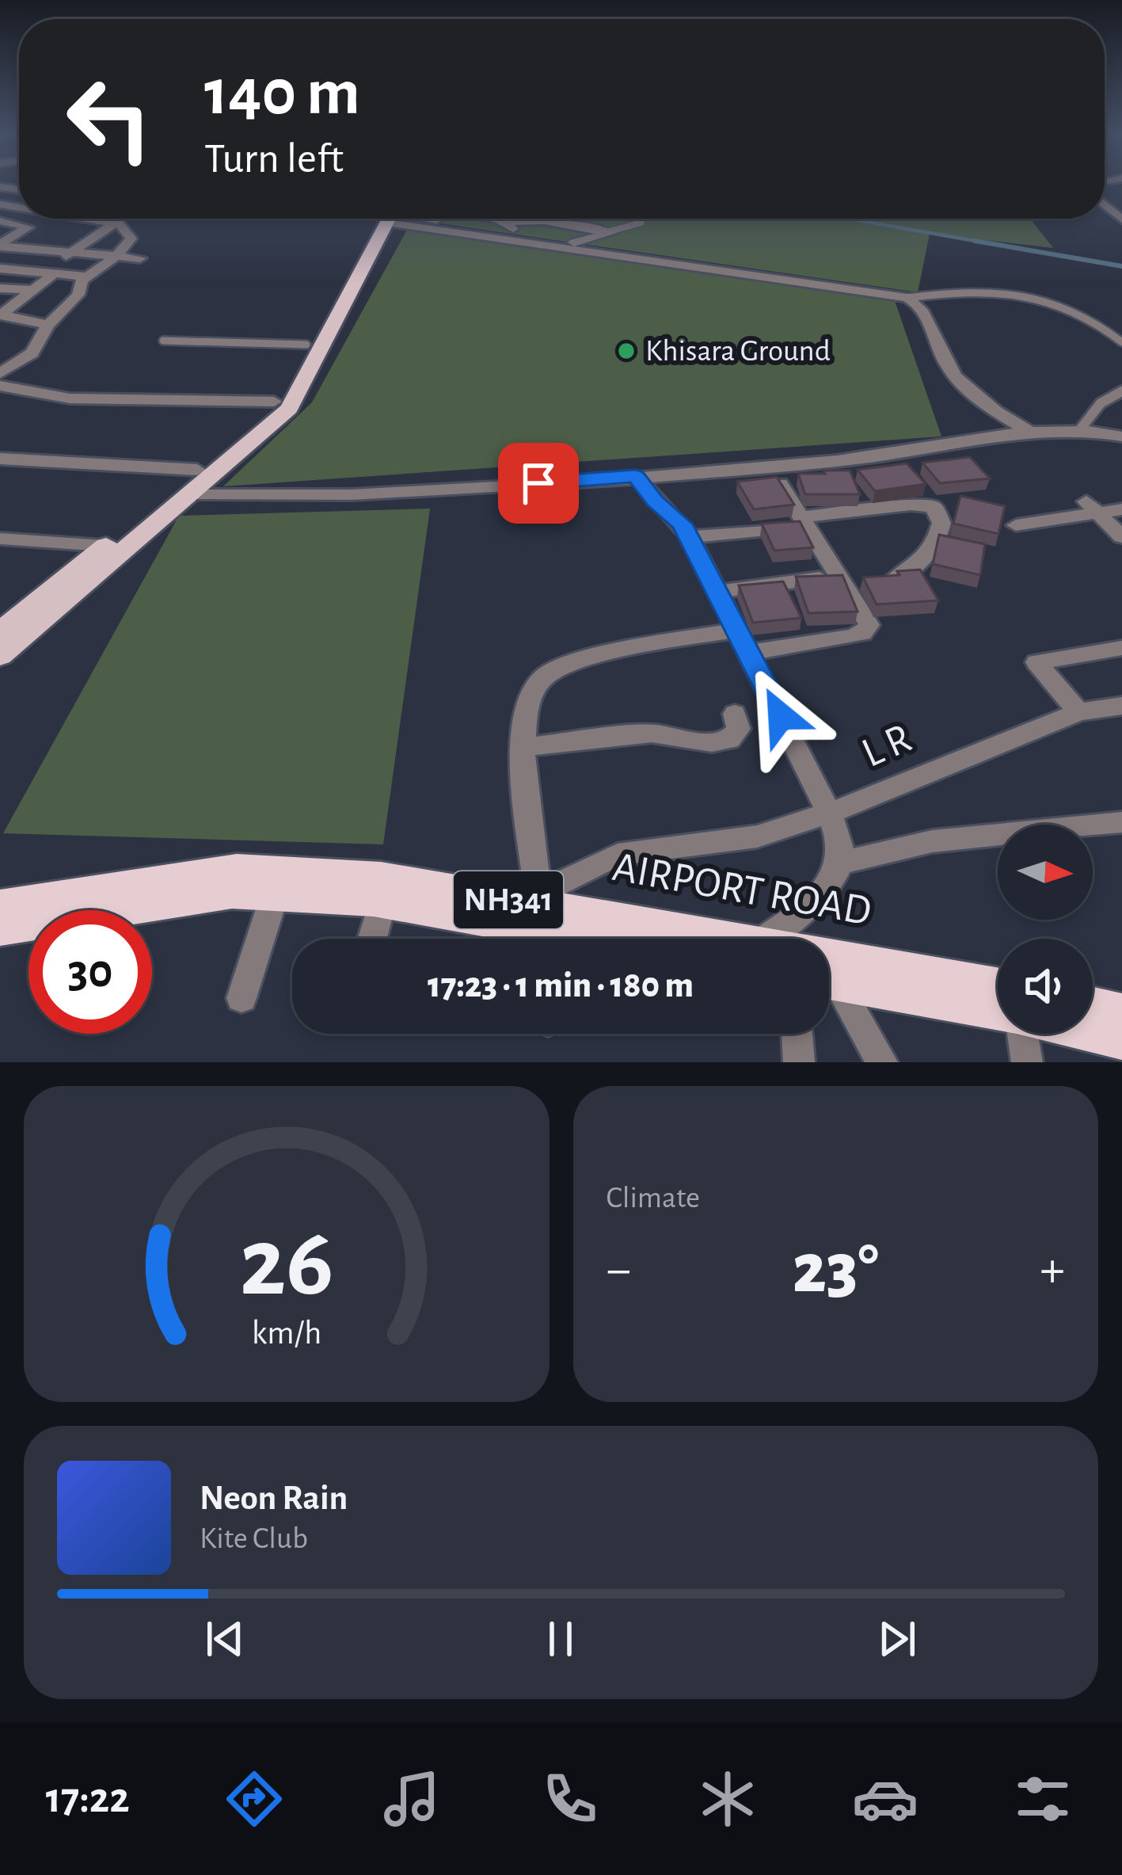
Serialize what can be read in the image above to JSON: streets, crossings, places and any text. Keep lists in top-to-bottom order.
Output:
{
  "streets": {
    "highway": ["AIRPORT ROAD", "NH341"],
    "street": ["L R"]
  },
  "crossings": [
    ["L R", "AIRPORT ROAD"]
  ],
  "places": ["Khisara Ground"],
  "north": "right",
  "page": {
    "turn": ["140 m", "Turn left"],
    "limit": "30",
    "trip": "17:23 · 1 min · 180 m",
    "tile": "Climate",
    "heat": ["−", "23°", "+"],
    "song": ["Neon Rain", "Kite Club"],
    "tabs": "17:22",
    "gauge": ["26", "km/h"]
  }
}
